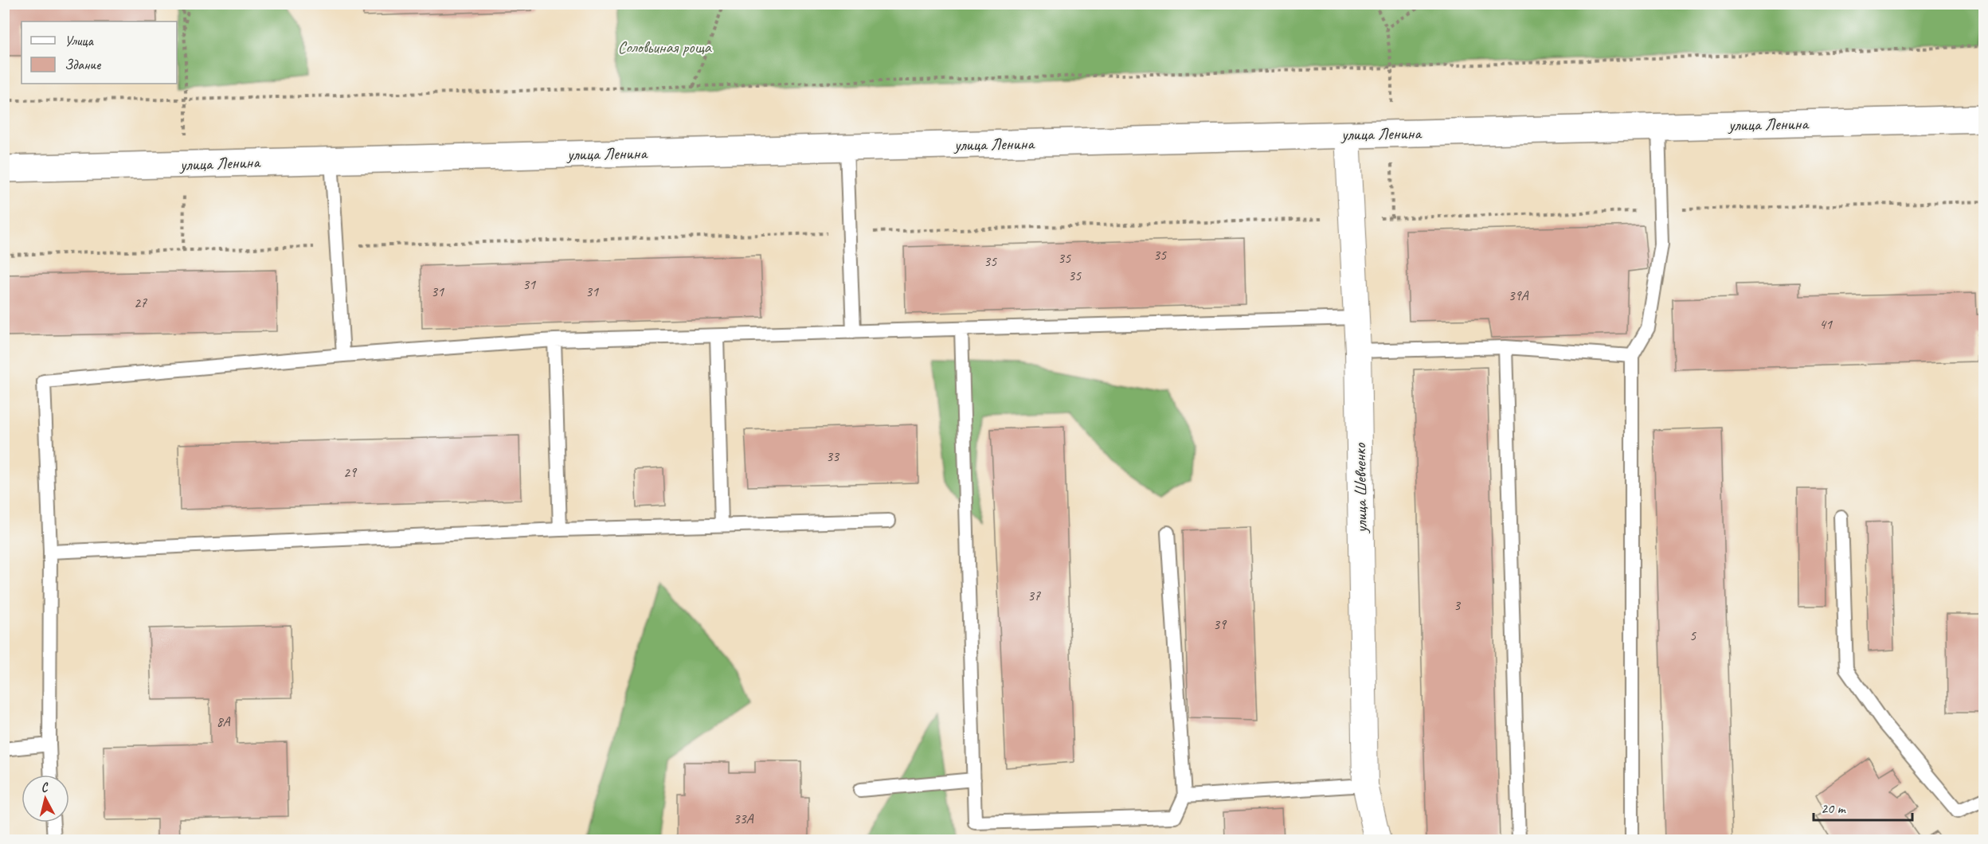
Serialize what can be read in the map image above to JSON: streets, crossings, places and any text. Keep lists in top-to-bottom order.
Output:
{
  "streets": {
    "main road": ["улица Ленина"],
    "street": ["улица Шевченко"]
  },
  "crossings": [
    ["улица Ленина", "улица Шевченко"]
  ],
  "parks": ["Соловьиная роща"],
  "house_numbers": [
    "35",
    "35",
    "35",
    "35",
    "31",
    "31",
    "31",
    "39А",
    "27",
    "41",
    "33",
    "29",
    "37",
    "3",
    "39",
    "5",
    "8А",
    "33А"
  ],
  "legend": ["Улица", "Здание"],
  "scale_bar": "20 m",
  "north": "top"
}
